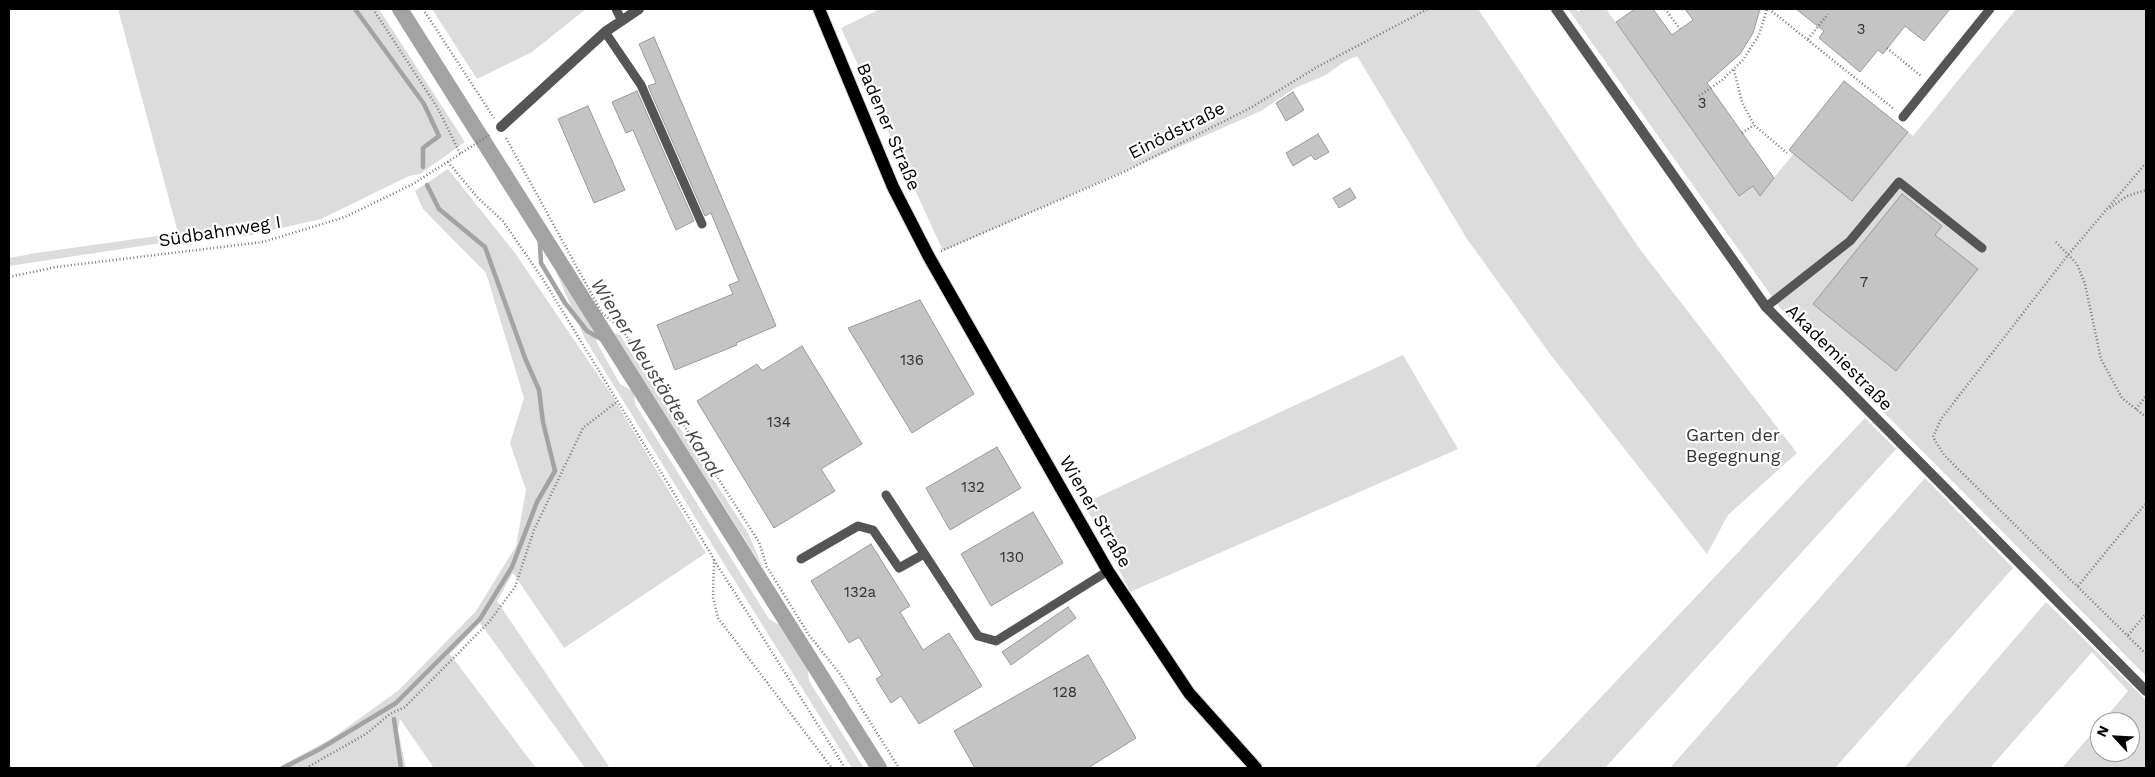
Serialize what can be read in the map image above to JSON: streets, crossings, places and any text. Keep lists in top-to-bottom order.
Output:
{
  "streets": {
    "main road": ["Badener Straße", "Wiener Straße"],
    "street": ["Akademiestraße"],
    "path": ["Einödstraße", "Südbahnweg I"]
  },
  "crossings": [
    ["Badener Straße", "Einödstraße"],
    ["Badener Straße", "Wiener Straße"],
    ["Einödstraße", "Wiener Straße"]
  ],
  "water": ["Wiener Neustädter Kanal"],
  "parks": ["Garten der Begegnung"],
  "house_numbers": [
    "3",
    "3",
    "7",
    "136",
    "134",
    "132",
    "130",
    "132a",
    "128"
  ],
  "north": "top left"
}
